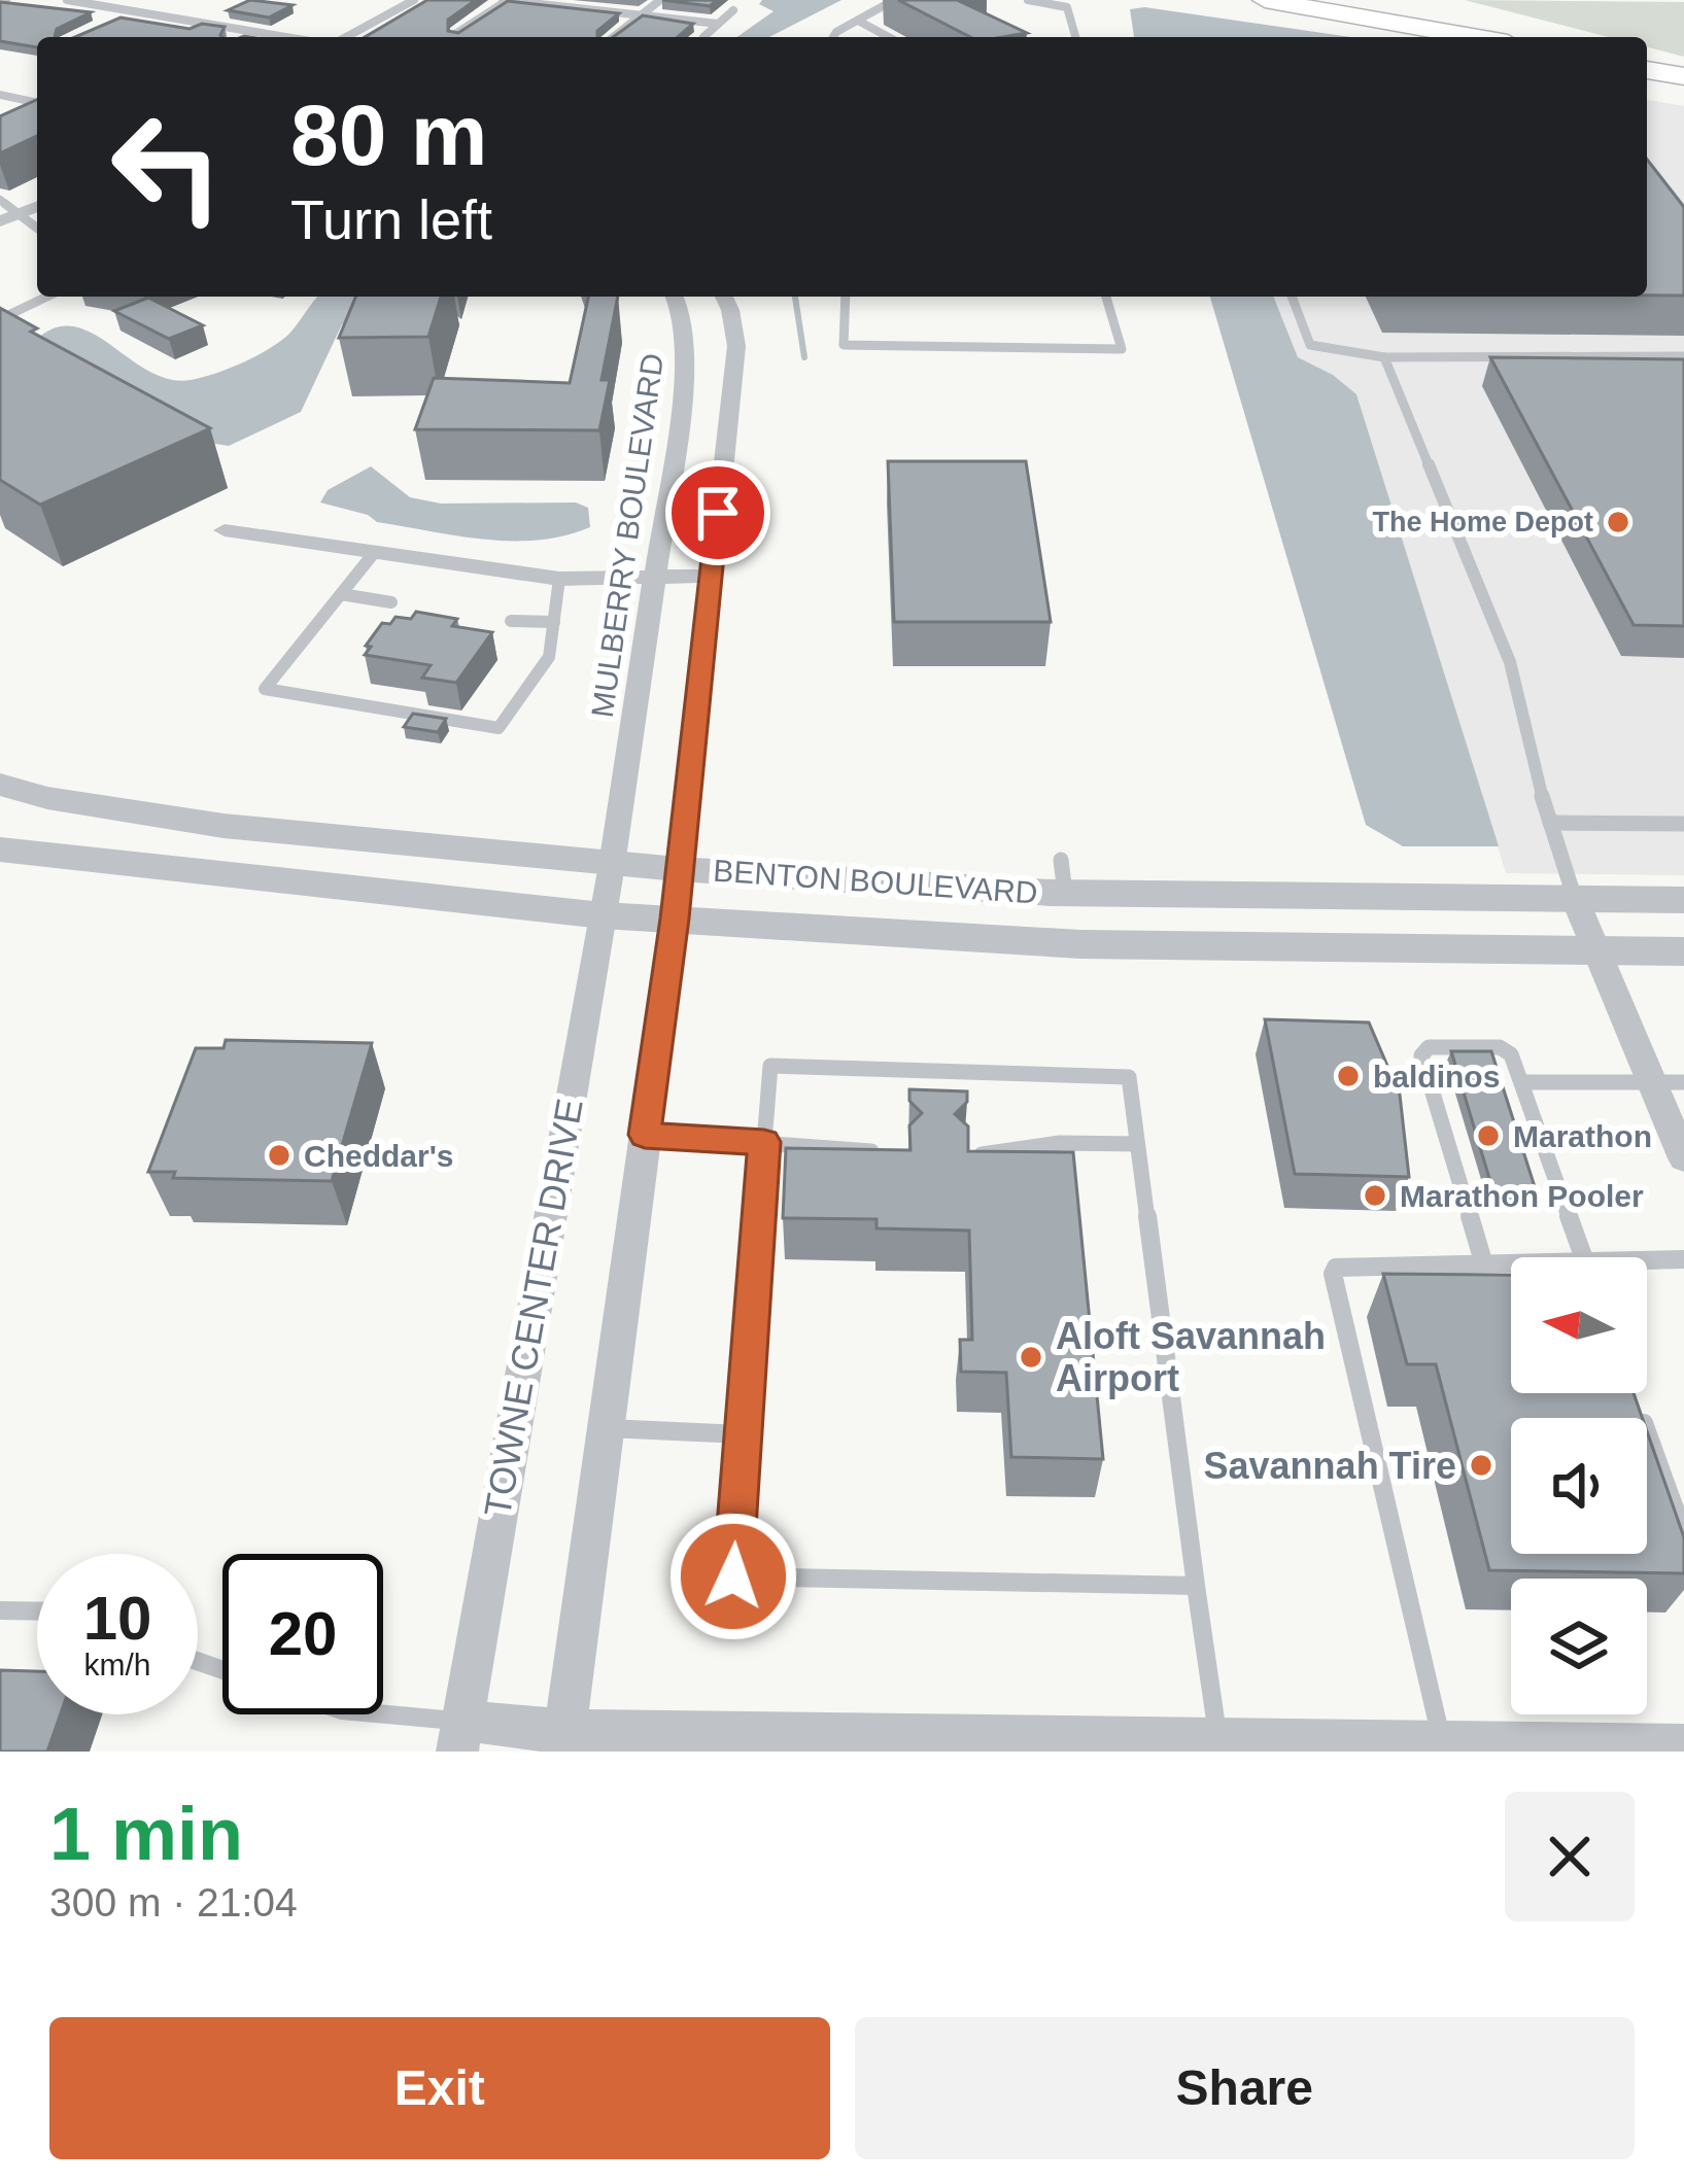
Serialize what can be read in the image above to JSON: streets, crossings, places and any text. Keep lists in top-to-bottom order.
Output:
{
  "streets": {
    "street": ["MULBERRY BOULEVARD", "BENTON BOULEVARD", "TOWNE CENTER DRIVE"]
  },
  "crossings": [
    ["MULBERRY BOULEVARD", "BENTON BOULEVARD"],
    ["MULBERRY BOULEVARD", "TOWNE CENTER DRIVE"],
    ["BENTON BOULEVARD", "TOWNE CENTER DRIVE"]
  ],
  "places": [
    "The Home Depot",
    "baldinos",
    "Marathon",
    "Cheddar's",
    "Marathon Pooler",
    "Aloft Savannah Airport",
    "Savannah Tire"
  ],
  "north": "left",
  "page": {
    "turn": ["80 m", "Turn left"],
    "speed": "10 km/h",
    "limit": "20",
    "heading": ["1 min", "300 m · 21:04"],
    "buttons": ["Exit", "Share"]
  }
}
